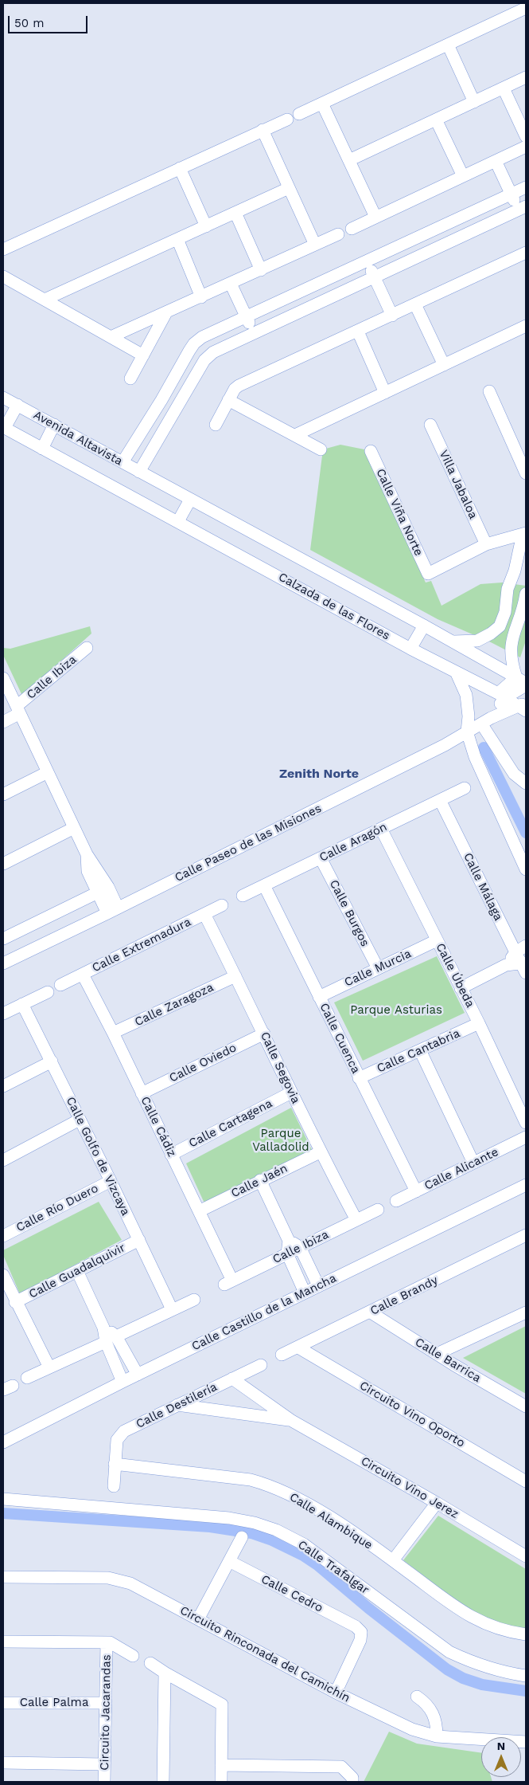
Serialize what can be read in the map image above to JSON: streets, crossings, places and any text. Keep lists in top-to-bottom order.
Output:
{
  "streets": {
    "street": [
      "Avenida Altavista",
      "Villa Jabaloa",
      "Calle Viña Norte",
      "Calzada de las Flores",
      "Calle Ibiza",
      "Calle Aragón",
      "Calle Paseo de las Misiones",
      "Calle Málaga",
      "Calle Burgos",
      "Calle Extremadura",
      "Calle Murcia",
      "Calle Úbeda",
      "Calle Zaragoza",
      "Calle Cuenca",
      "Calle Cantabria",
      "Calle Oviedo",
      "Calle Segovia",
      "Calle Cartagena",
      "Calle Cádiz",
      "Calle Golfo de Vizcaya",
      "Calle Alicante",
      "Calle Jaén",
      "Calle Río Duero",
      "Calle Guadalquivir",
      "Calle Brandy",
      "Calle Castillo de la Mancha",
      "Calle Barrica",
      "Calle Destilería",
      "Circuito Vino Oporto",
      "Circuito Vino Jerez",
      "Calle Alambique",
      "Calle Trafalgar",
      "Calle Cedro",
      "Circuito Rinconada del Camichín",
      "Calle Palma",
      "Circuito Jacarandas"
    ]
  },
  "crossings": [
    ["Avenida Altavista", "Calzada de las Flores"],
    ["Villa Jabaloa", "Calle Viña Norte"],
    ["Calzada de las Flores", "Calle Paseo de las Misiones"],
    ["Calle Ibiza", "Calle Segovia"],
    ["Calle Ibiza", "Calle Cádiz"],
    ["Calle Aragón", "Calle Málaga"],
    ["Calle Aragón", "Calle Burgos"],
    ["Calle Aragón", "Calle Úbeda"],
    ["Calle Aragón", "Calle Cuenca"],
    ["Calle Burgos", "Calle Murcia"],
    ["Calle Extremadura", "Calle Segovia"],
    ["Calle Extremadura", "Calle Cádiz"],
    ["Calle Murcia", "Calle Úbeda"],
    ["Calle Murcia", "Calle Cuenca"],
    ["Calle Úbeda", "Calle Cantabria"],
    ["Calle Zaragoza", "Calle Segovia"],
    ["Calle Zaragoza", "Calle Cádiz"],
    ["Calle Cuenca", "Calle Cantabria"],
    ["Calle Cuenca", "Calle Alicante"],
    ["Calle Oviedo", "Calle Segovia"],
    ["Calle Oviedo", "Calle Cádiz"],
    ["Calle Segovia", "Calle Cartagena"],
    ["Calle Segovia", "Calle Jaén"],
    ["Calle Cartagena", "Calle Cádiz"],
    ["Calle Cádiz", "Calle Jaén"],
    ["Calle Golfo de Vizcaya", "Calle Río Duero"],
    ["Calle Golfo de Vizcaya", "Calle Guadalquivir"],
    ["Calle Brandy", "Calle Barrica"],
    ["Calle Brandy", "Circuito Vino Oporto"],
    ["Calle Destilería", "Circuito Vino Jerez"],
    ["Calle Destilería", "Calle Alambique"],
    ["Calle Cedro", "Circuito Rinconada del Camichín"],
    ["Calle Palma", "Circuito Jacarandas"]
  ],
  "districts": ["Zenith Norte"],
  "parks": ["Parque Asturias", "Parque Valladolid"],
  "scale_bar": "50 m",
  "north": "top"
}
